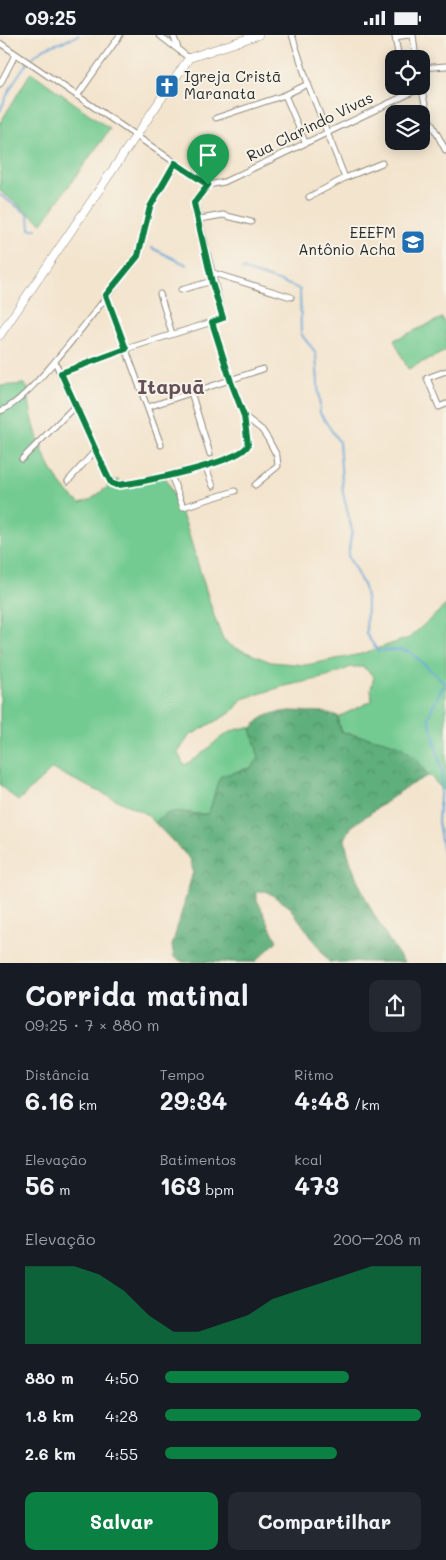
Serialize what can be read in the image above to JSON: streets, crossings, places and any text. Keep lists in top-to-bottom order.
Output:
{
  "streets": {
    "street": ["Rua Clarindo Vivas"]
  },
  "districts": ["Itapuã"],
  "places": {
    "church": ["Igreja Cristã Maranata"],
    "school or university": ["EEEFM Antônio Acha"]
  },
  "page": {
    "status": "09:25",
    "heading": ["Corrida matinal", "09:25 · 7 × 880 m"],
    "stats": [
      ["Distância", "6.16 km"],
      ["Tempo", "29:34"],
      ["Ritmo", "4:48 /km"],
      ["Elevação", "56 m"],
      ["Batimentos", "163 bpm"],
      ["kcal", "473"]
    ],
    "chart": ["Elevação", "200–208 m"],
    "list": [
      {
        "name": "880 m",
        "note": "4:50"
      },
      {
        "name": "1.8 km",
        "note": "4:28"
      },
      {
        "name": "2.6 km",
        "note": "4:55"
      }
    ],
    "buttons": ["Salvar", "Compartilhar"]
  }
}
